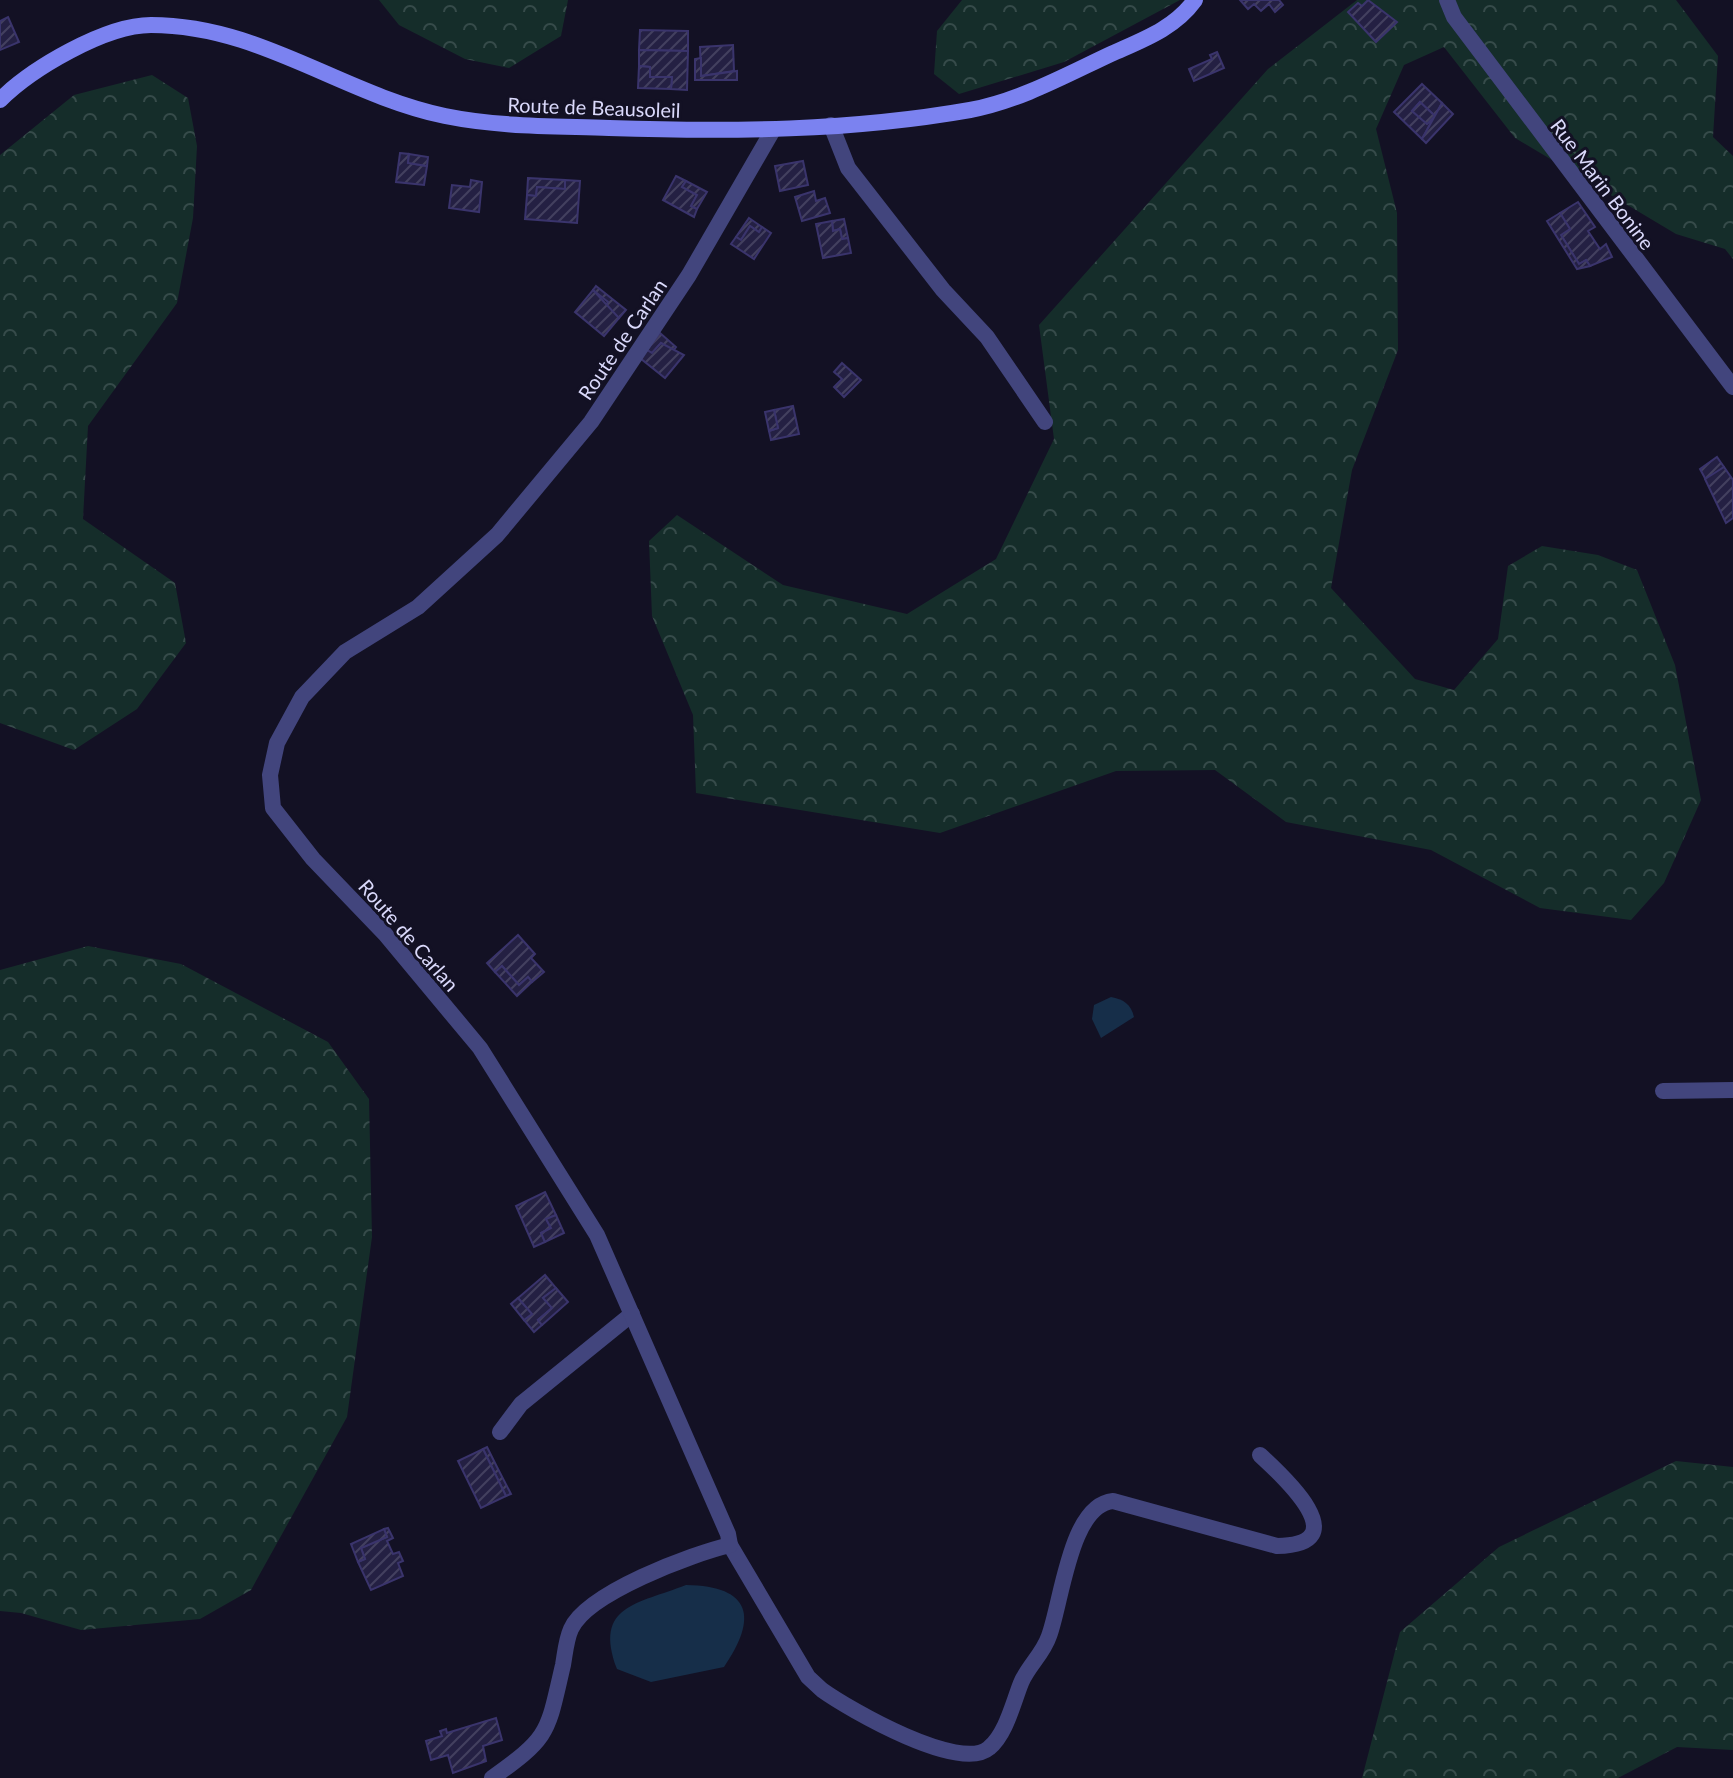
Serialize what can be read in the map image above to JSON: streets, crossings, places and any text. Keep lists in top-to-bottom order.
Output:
{
  "streets": {
    "street": ["Route de Beausoleil", "Rue Marin Bonine", "Route de Carlan"]
  },
  "crossings": [
    ["Route de Beausoleil", "Route de Carlan"]
  ]
}
